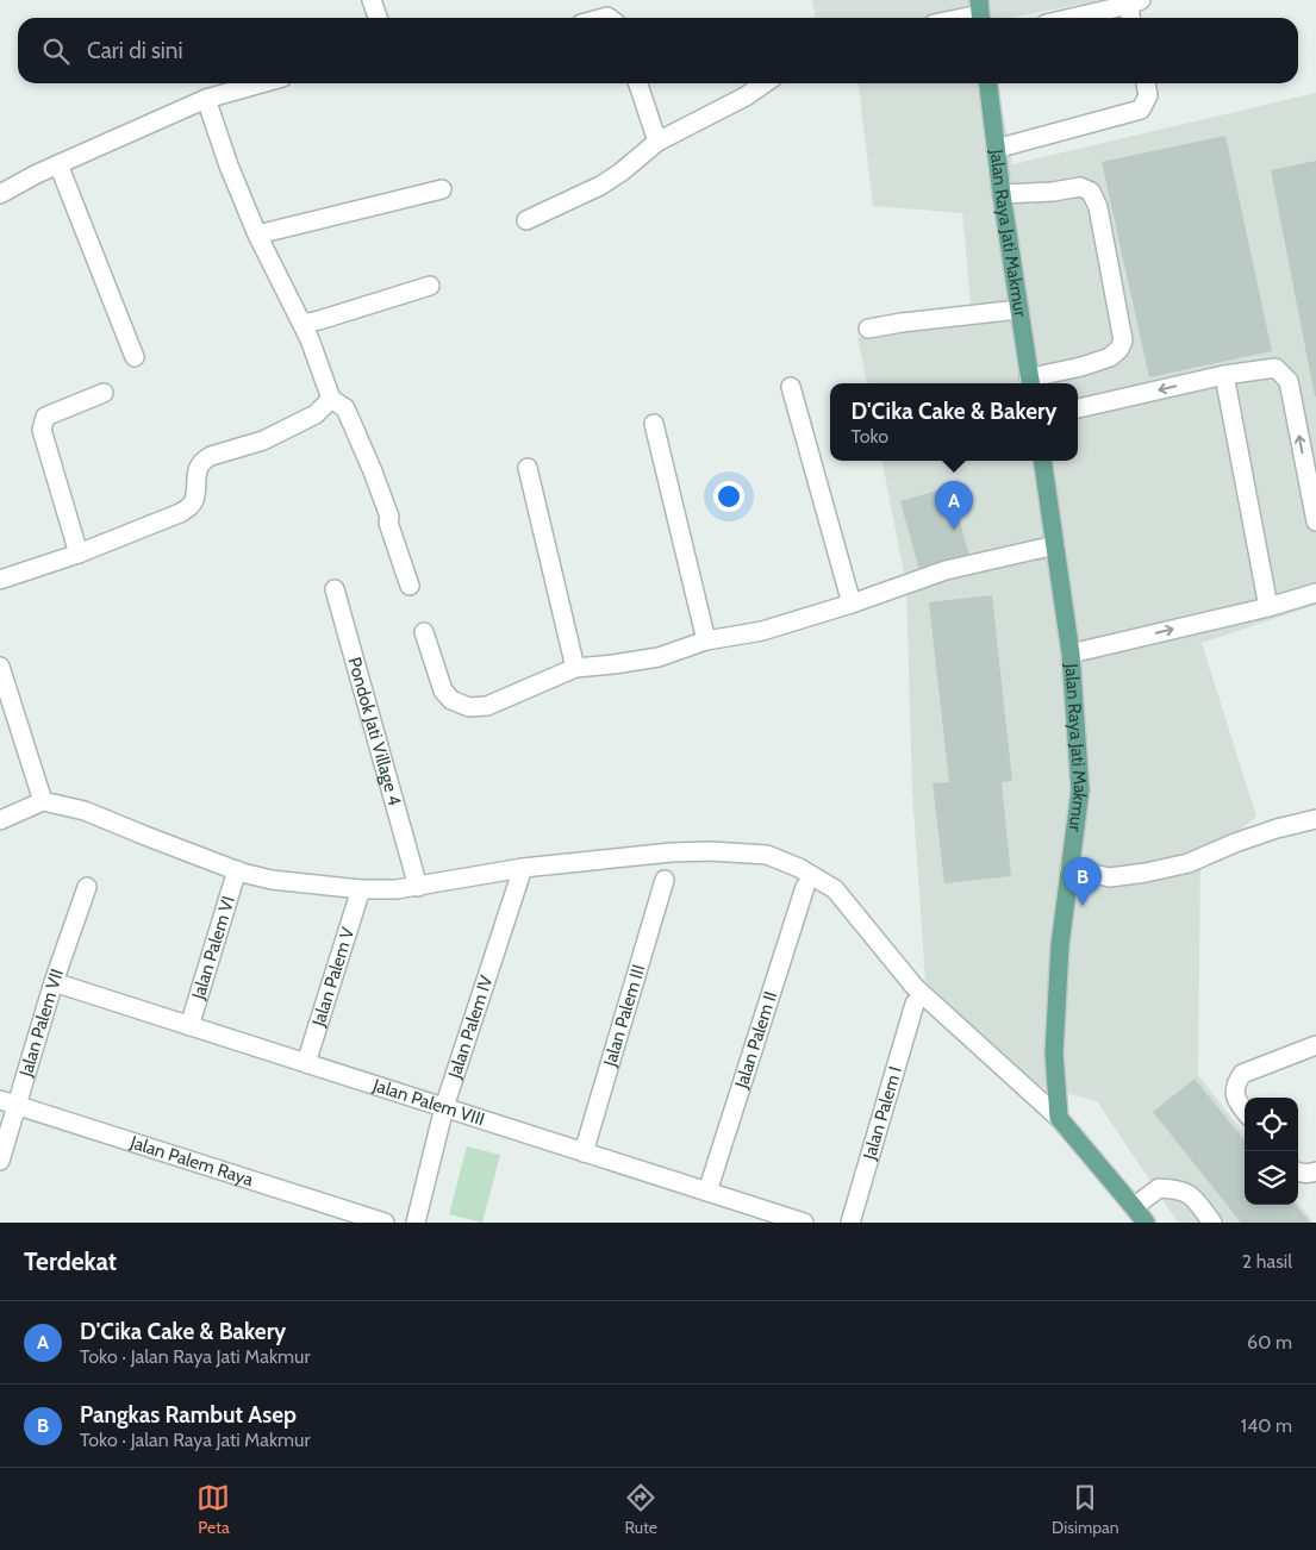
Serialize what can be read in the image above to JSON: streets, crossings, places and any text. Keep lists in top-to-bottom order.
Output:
{
  "streets": {
    "main road": ["Jalan Raya Jati Makmur"],
    "street": [
      "Pondok Jati Village 4",
      "Jalan Palem VI",
      "Jalan Palem V",
      "Jalan Palem III",
      "Jalan Palem VII",
      "Jalan Palem IV",
      "Jalan Palem II",
      "Jalan Palem VIII",
      "Jalan Palem I",
      "Jalan Palem Raya"
    ]
  },
  "crossings": [
    ["Jalan Palem VI", "Jalan Palem VIII"],
    ["Jalan Palem V", "Jalan Palem VIII"],
    ["Jalan Palem III", "Jalan Palem VIII"],
    ["Jalan Palem VII", "Jalan Palem VIII"],
    ["Jalan Palem VII", "Jalan Palem Raya"],
    ["Jalan Palem IV", "Jalan Palem VIII"],
    ["Jalan Palem II", "Jalan Palem VIII"]
  ],
  "page": {
    "search": "Cari di sini",
    "popup": ["D'Cika Cake & Bakery", "Toko"],
    "pins": ["A", "B"],
    "heading": ["Terdekat", "2 hasil"],
    "list": [
      {
        "mark": "A",
        "name": "D'Cika Cake & Bakery",
        "note": "Toko · Jalan Raya Jati Makmur",
        "value": "60 m"
      },
      {
        "mark": "B",
        "name": "Pangkas Rambut Asep",
        "note": "Toko · Jalan Raya Jati Makmur",
        "value": "140 m"
      }
    ],
    "nav": ["Peta", "Rute", "Disimpan"]
  }
}
